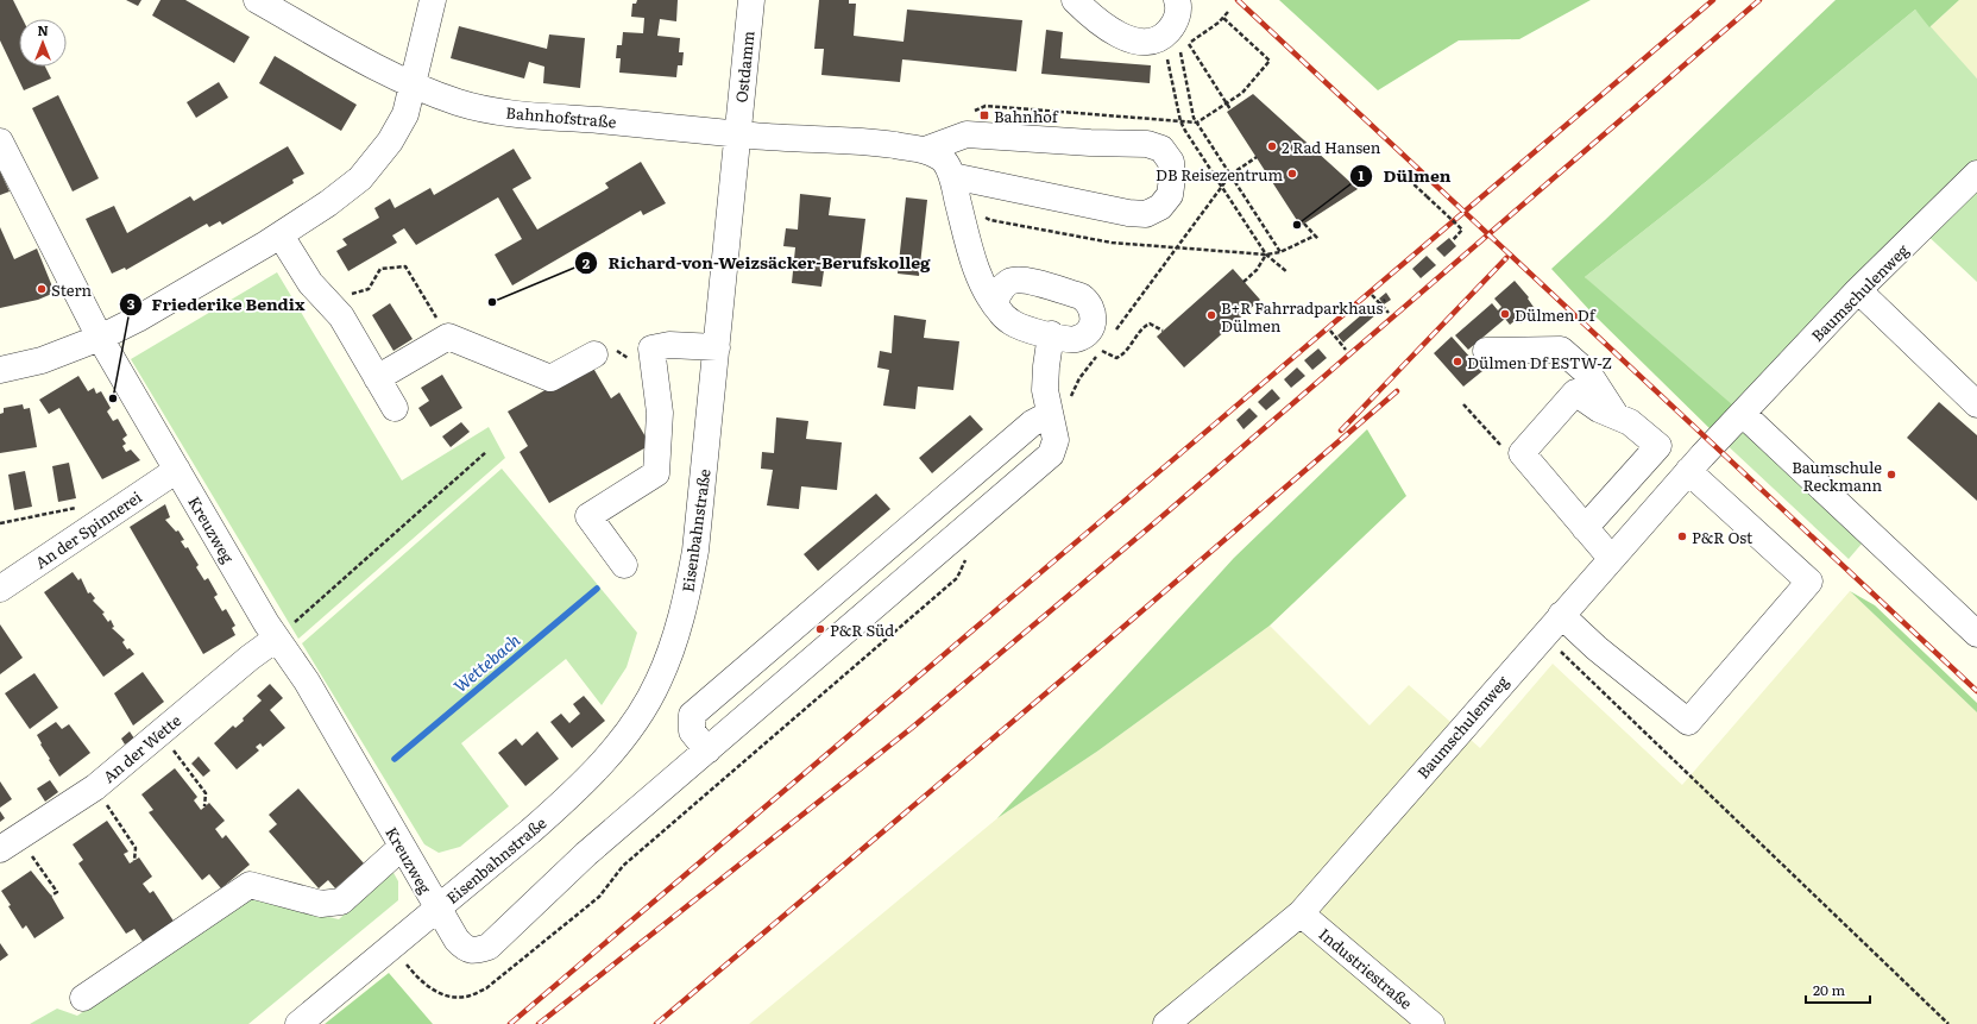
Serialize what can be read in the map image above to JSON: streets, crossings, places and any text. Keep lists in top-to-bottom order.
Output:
{
  "streets": {
    "street": [
      "Ostdamm",
      "Bahnhofstraße",
      "Baumschulenweg",
      "An der Spinnerei",
      "Kreuzweg",
      "Eisenbahnstraße",
      "An der Wette",
      "Industriestraße"
    ]
  },
  "crossings": [
    ["Ostdamm", "Bahnhofstraße"],
    ["Ostdamm", "Eisenbahnstraße"],
    ["Bahnhofstraße", "Eisenbahnstraße"],
    ["Baumschulenweg", "Industriestraße"],
    ["An der Spinnerei", "Kreuzweg"],
    ["Kreuzweg", "Eisenbahnstraße"],
    ["Kreuzweg", "An der Wette"]
  ],
  "water": ["Wettebach"],
  "places": {
    "transit": ["Bahnhof"],
    "other": [
      "2 Rad Hansen",
      "DB Reisezentrum",
      "Dülmen",
      "Stern",
      "Richard-von-Weizsäcker-Berufskolleg",
      "Dülmen Df",
      "B+R Fahrradparkhaus Dülmen",
      "Dülmen Df ESTW-Z",
      "Friederike Bendix",
      "Baumschule Reckmann",
      "P&R Ost",
      "P&R Süd"
    ]
  },
  "scale_bar": "20 m",
  "north": "top"
}
